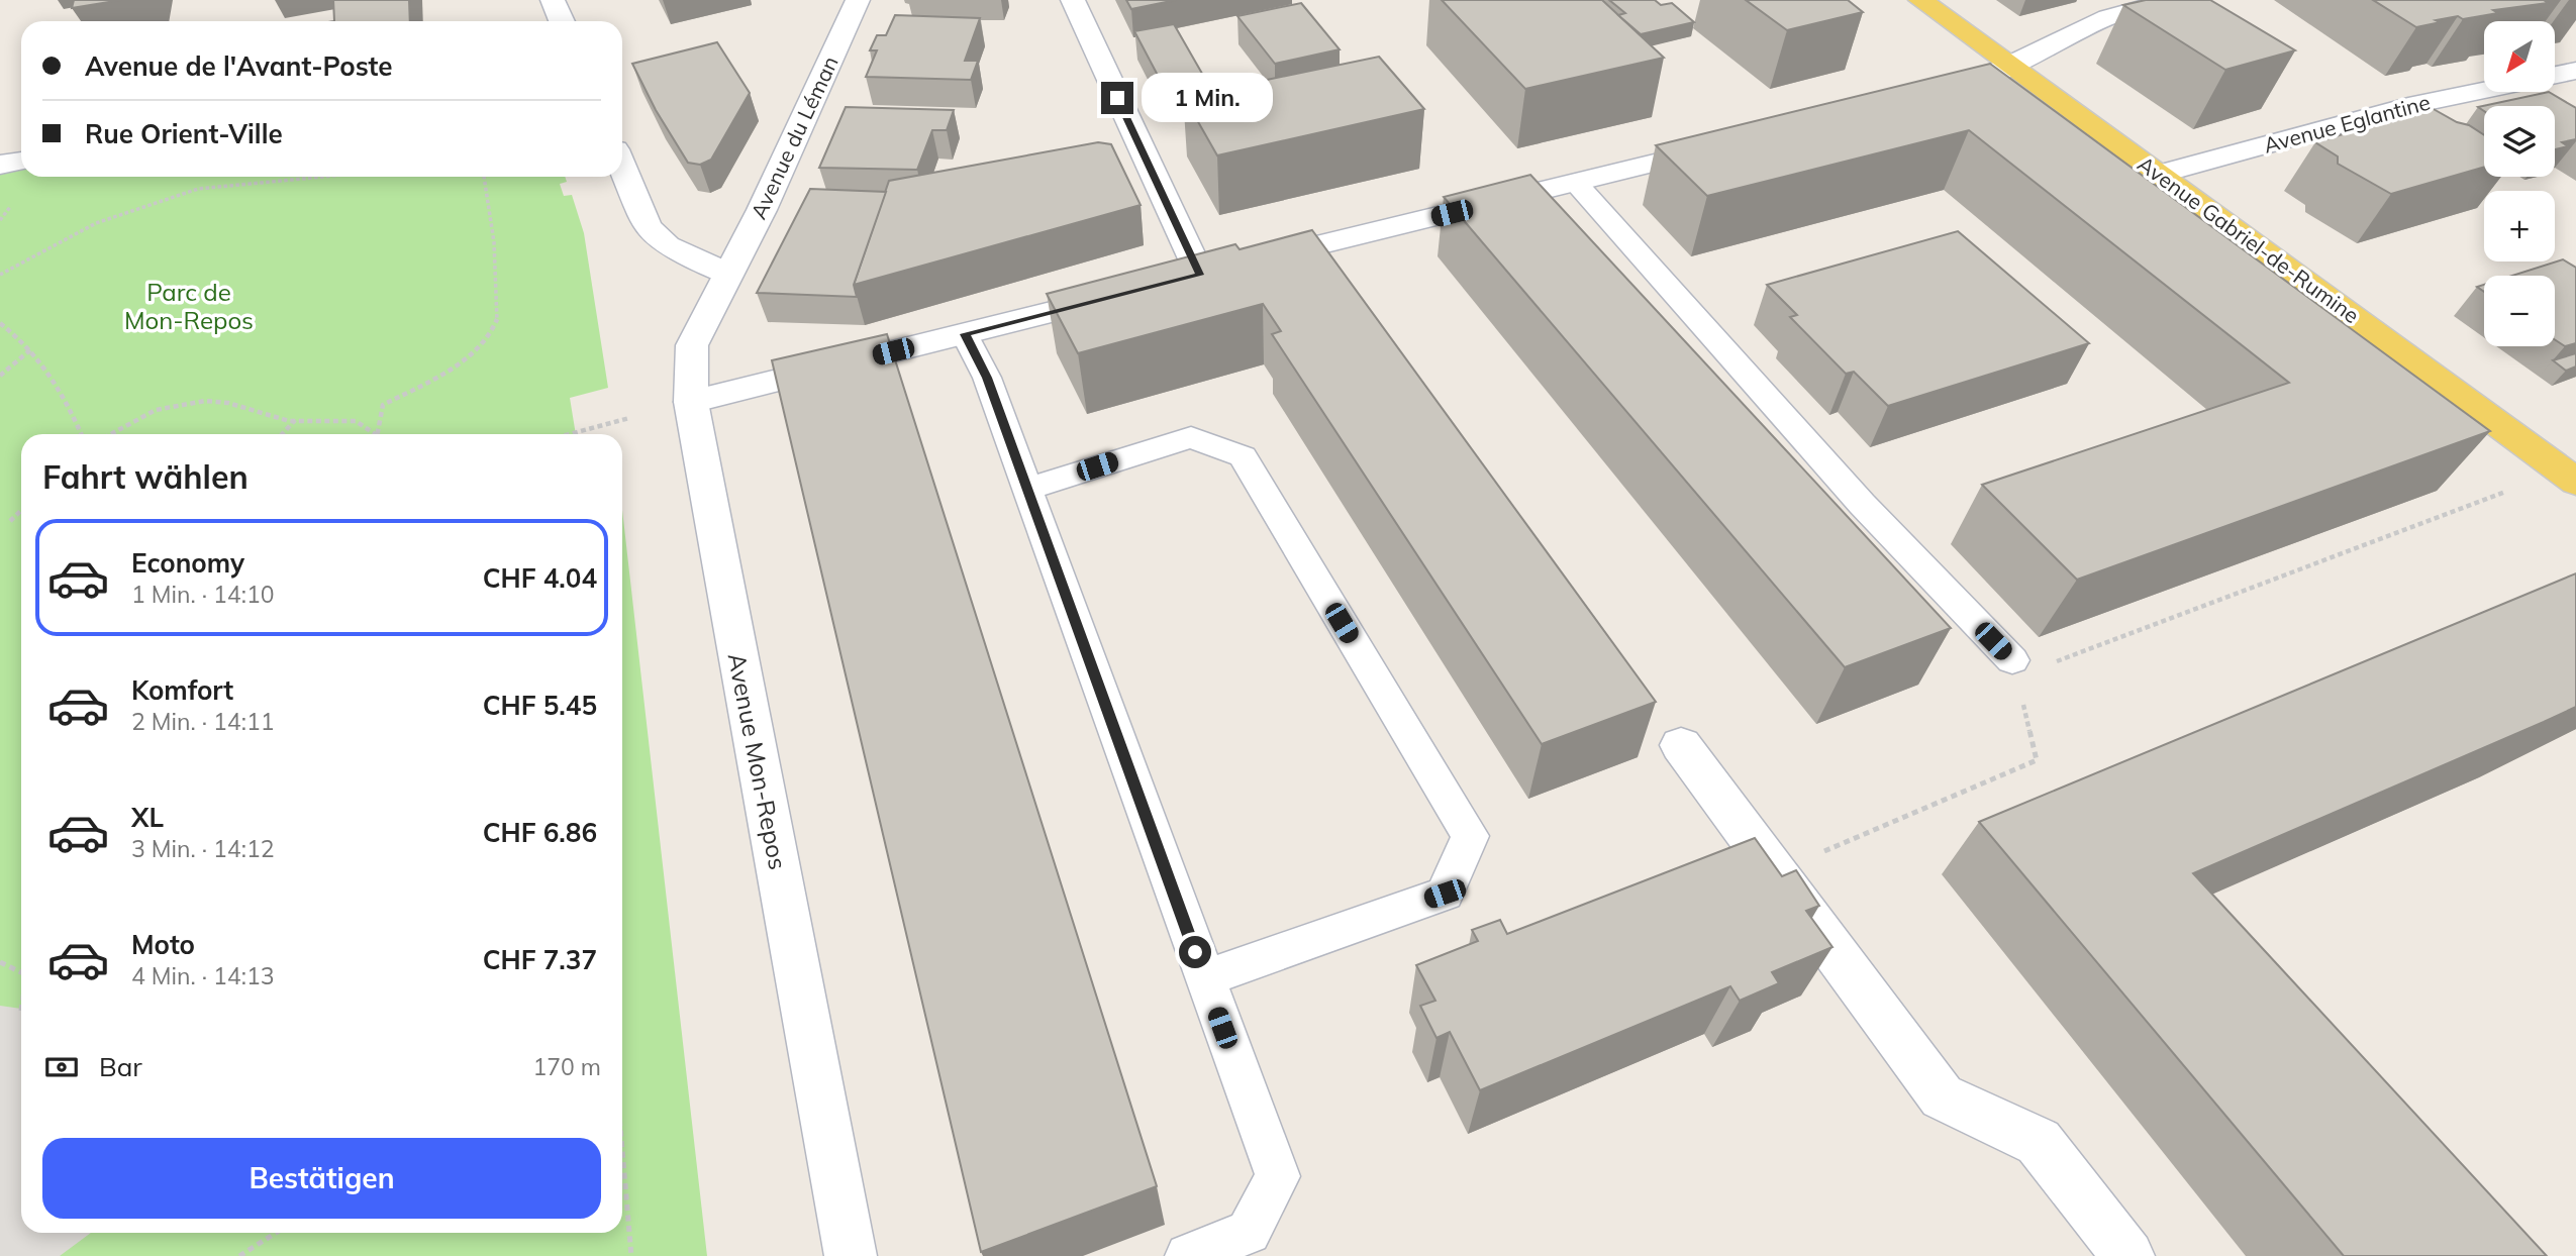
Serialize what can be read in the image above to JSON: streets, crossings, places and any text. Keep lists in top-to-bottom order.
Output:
{
  "streets": {
    "main road": ["Avenue Gabriel-de-Rumine"],
    "street": ["Avenue Eglantine", "Avenue du Léman", "Avenue Mon-Repos"]
  },
  "crossings": [
    ["Avenue Eglantine", "Avenue Gabriel-de-Rumine"],
    ["Avenue du Léman", "Avenue Mon-Repos"]
  ],
  "parks": ["Parc de Mon-Repos"],
  "north": "bottom left",
  "page": {
    "map_buttons": ["+", "−"],
    "banner": ["Avenue de l'Avant-Poste", "Rue Orient-Ville"],
    "bubble": "1 Min.",
    "heading": "Fahrt wählen",
    "list": [
      {
        "name": "Economy",
        "note": "1 Min. · 14:10",
        "value": "CHF 4.04"
      },
      {
        "name": "Komfort",
        "note": "2 Min. · 14:11",
        "value": "CHF 5.45"
      },
      {
        "name": "XL",
        "note": "3 Min. · 14:12",
        "value": "CHF 6.86"
      },
      {
        "name": "Moto",
        "note": "4 Min. · 14:13",
        "value": "CHF 7.37"
      }
    ],
    "pay": ["Bar", "170 m"],
    "buttons": "Bestätigen"
  }
}
